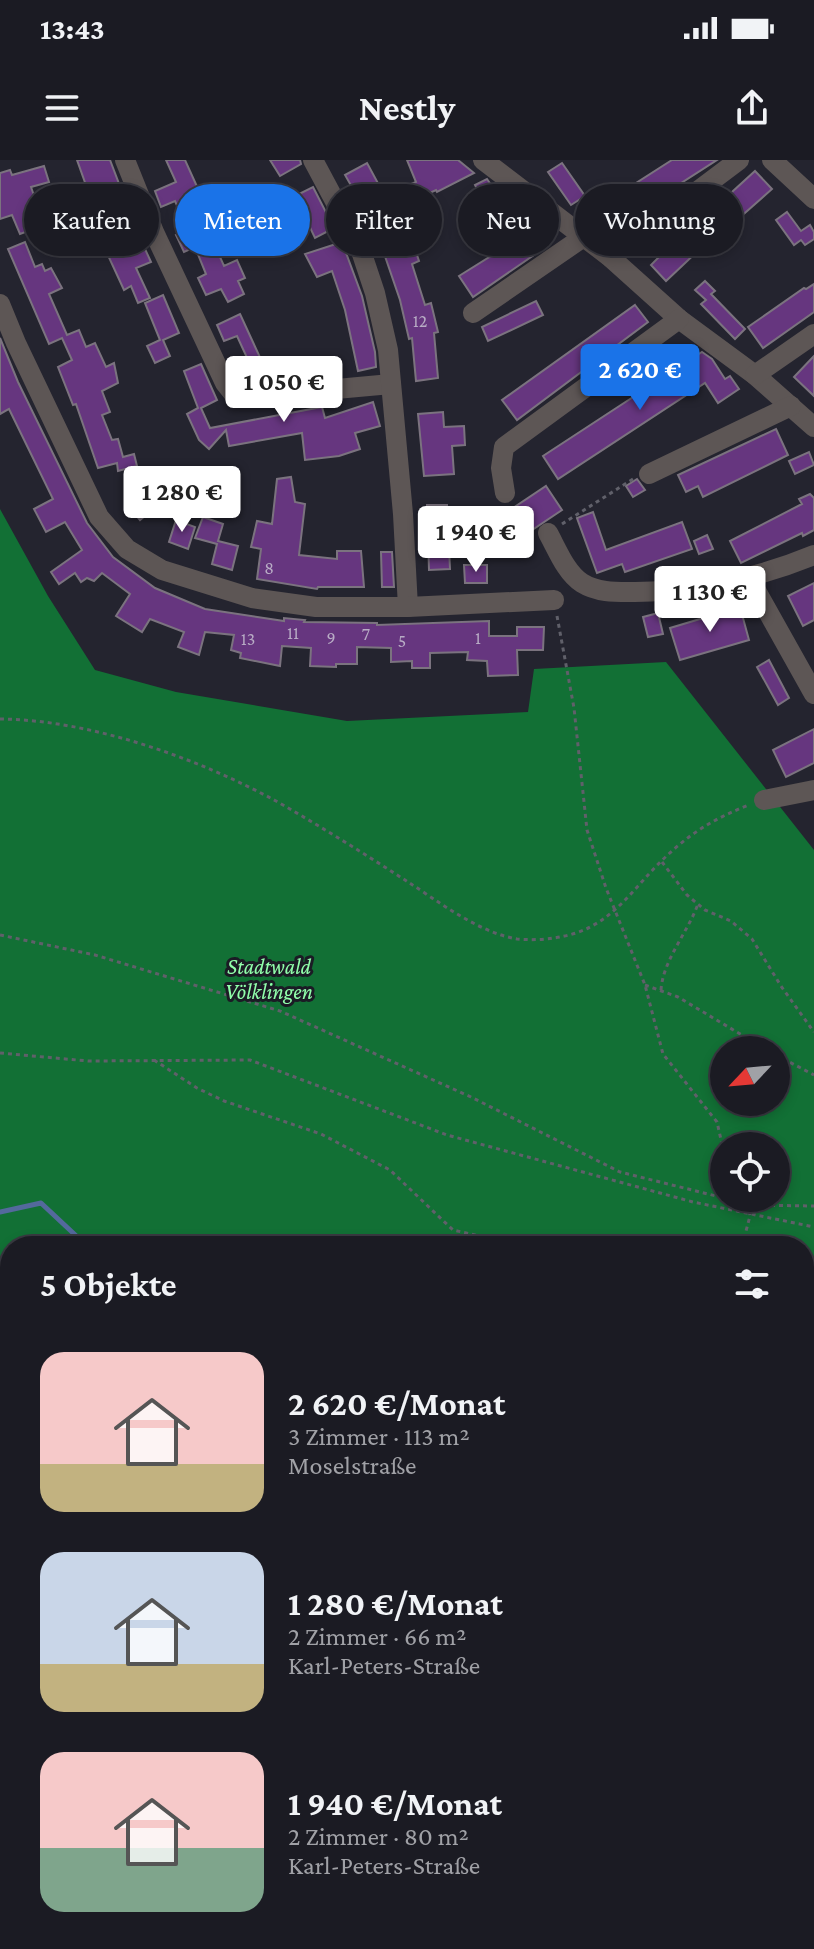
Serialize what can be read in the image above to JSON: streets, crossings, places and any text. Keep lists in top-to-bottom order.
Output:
{
  "parks": ["Stadtwald Völklingen"],
  "house_numbers": [
    "12",
    "8",
    "11",
    "7",
    "9",
    "1",
    "13",
    "5"
  ],
  "north": "bottom left",
  "page": {
    "status": "13:43",
    "header": "Nestly",
    "chip": [
      "Kaufen",
      "Mieten",
      "Filter",
      "Neu",
      "Wohnung"
    ],
    "price": [
      "2 620 €",
      "1 050 €",
      "1 280 €",
      "1 940 €",
      "1 130 €"
    ],
    "heading": "5 Objekte",
    "list": [
      {
        "name": "2 620 €/Monat",
        "note": "3 Zimmer · 113 m² · Moselstraße"
      },
      {
        "name": "1 280 €/Monat",
        "note": "2 Zimmer · 66 m² · Karl-Peters-Straße"
      },
      {
        "name": "1 940 €/Monat",
        "note": "2 Zimmer · 80 m² · Karl-Peters-Straße"
      }
    ]
  }
}
